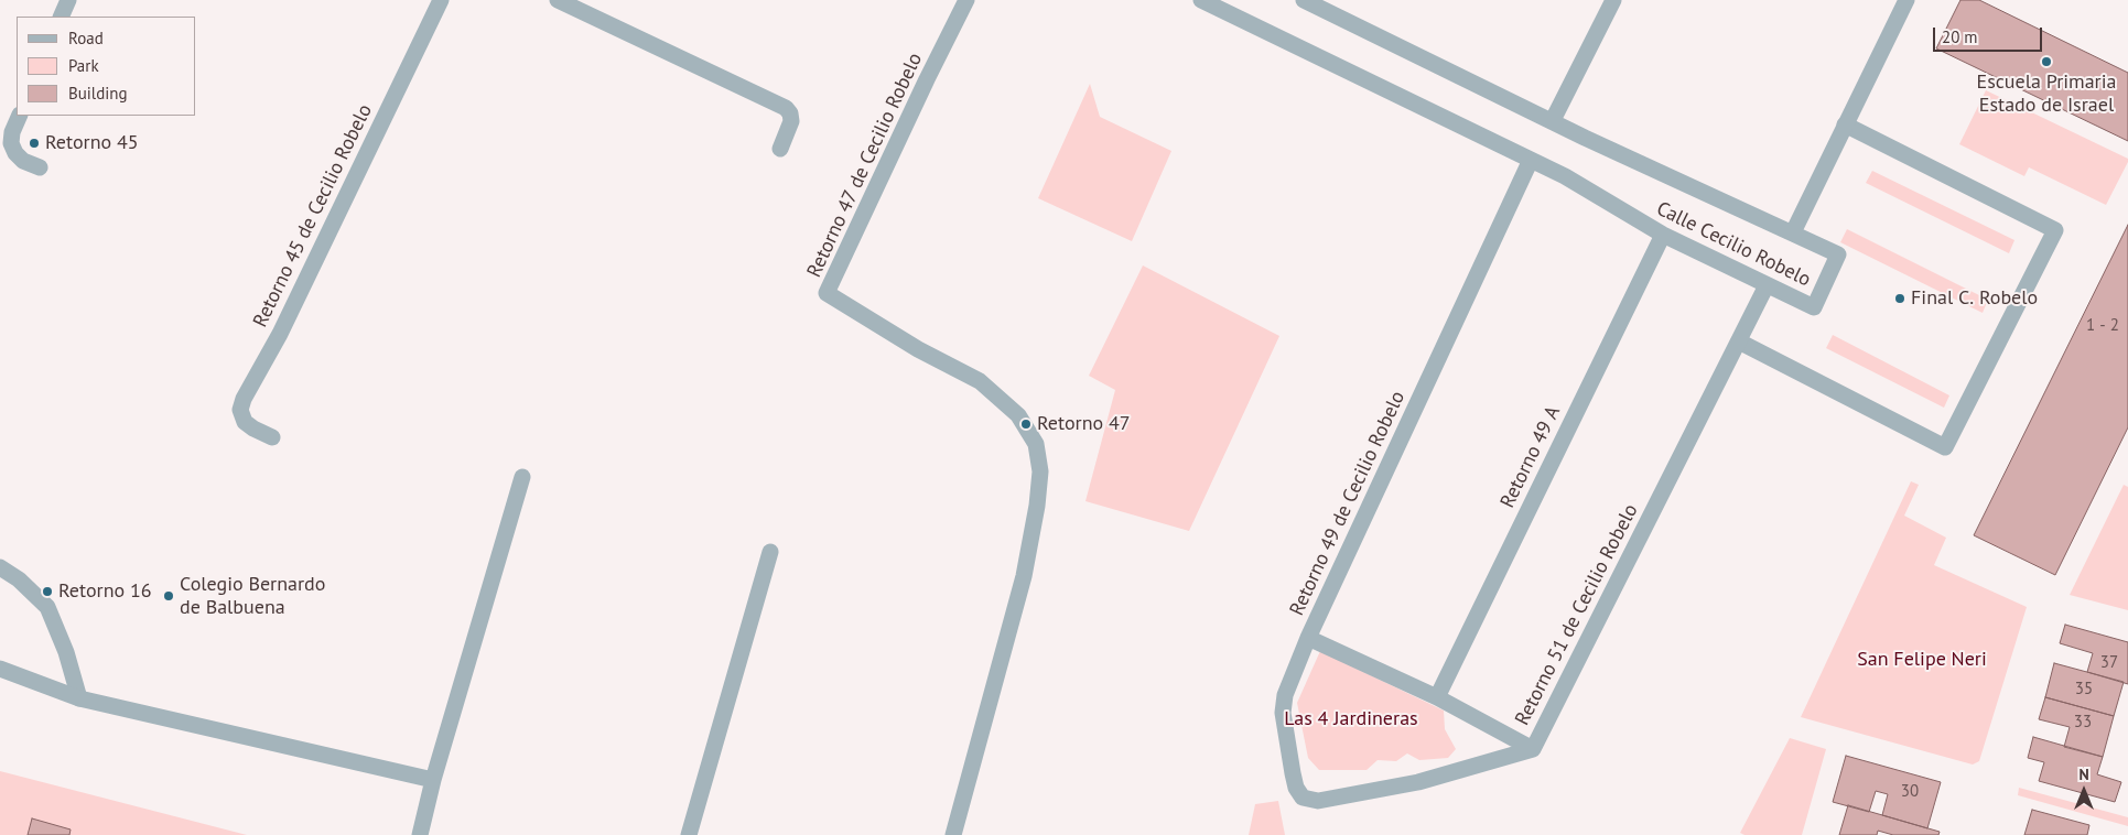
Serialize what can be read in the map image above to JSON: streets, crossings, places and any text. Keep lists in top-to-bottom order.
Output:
{
  "streets": {
    "street": [
      "Retorno 47 de Cecilio Robelo",
      "Retorno 45 de Cecilio Robelo",
      "Calle Cecilio Robelo",
      "Retorno 49 A",
      "Retorno 49 de Cecilio Robelo",
      "Retorno 51 de Cecilio Robelo"
    ]
  },
  "crossings": [
    ["Calle Cecilio Robelo", "Retorno 49 A"],
    ["Calle Cecilio Robelo", "Retorno 49 de Cecilio Robelo"],
    ["Calle Cecilio Robelo", "Retorno 51 de Cecilio Robelo"],
    ["Retorno 49 A", "Retorno 49 de Cecilio Robelo"],
    ["Retorno 49 de Cecilio Robelo", "Retorno 51 de Cecilio Robelo"]
  ],
  "parks": ["San Felipe Neri", "Las 4 Jardineras"],
  "places": [
    "Escuela Primaria Estado de Israel",
    "Retorno 45",
    "Final C. Robelo",
    "Retorno 47",
    "Retorno 16",
    "Colegio Bernardo de Balbuena"
  ],
  "house_numbers": [
    "1 - 2",
    "37",
    "35",
    "33",
    "30"
  ],
  "legend": ["Road", "Park", "Building"],
  "scale_bar": "20 m",
  "north": "top"
}
